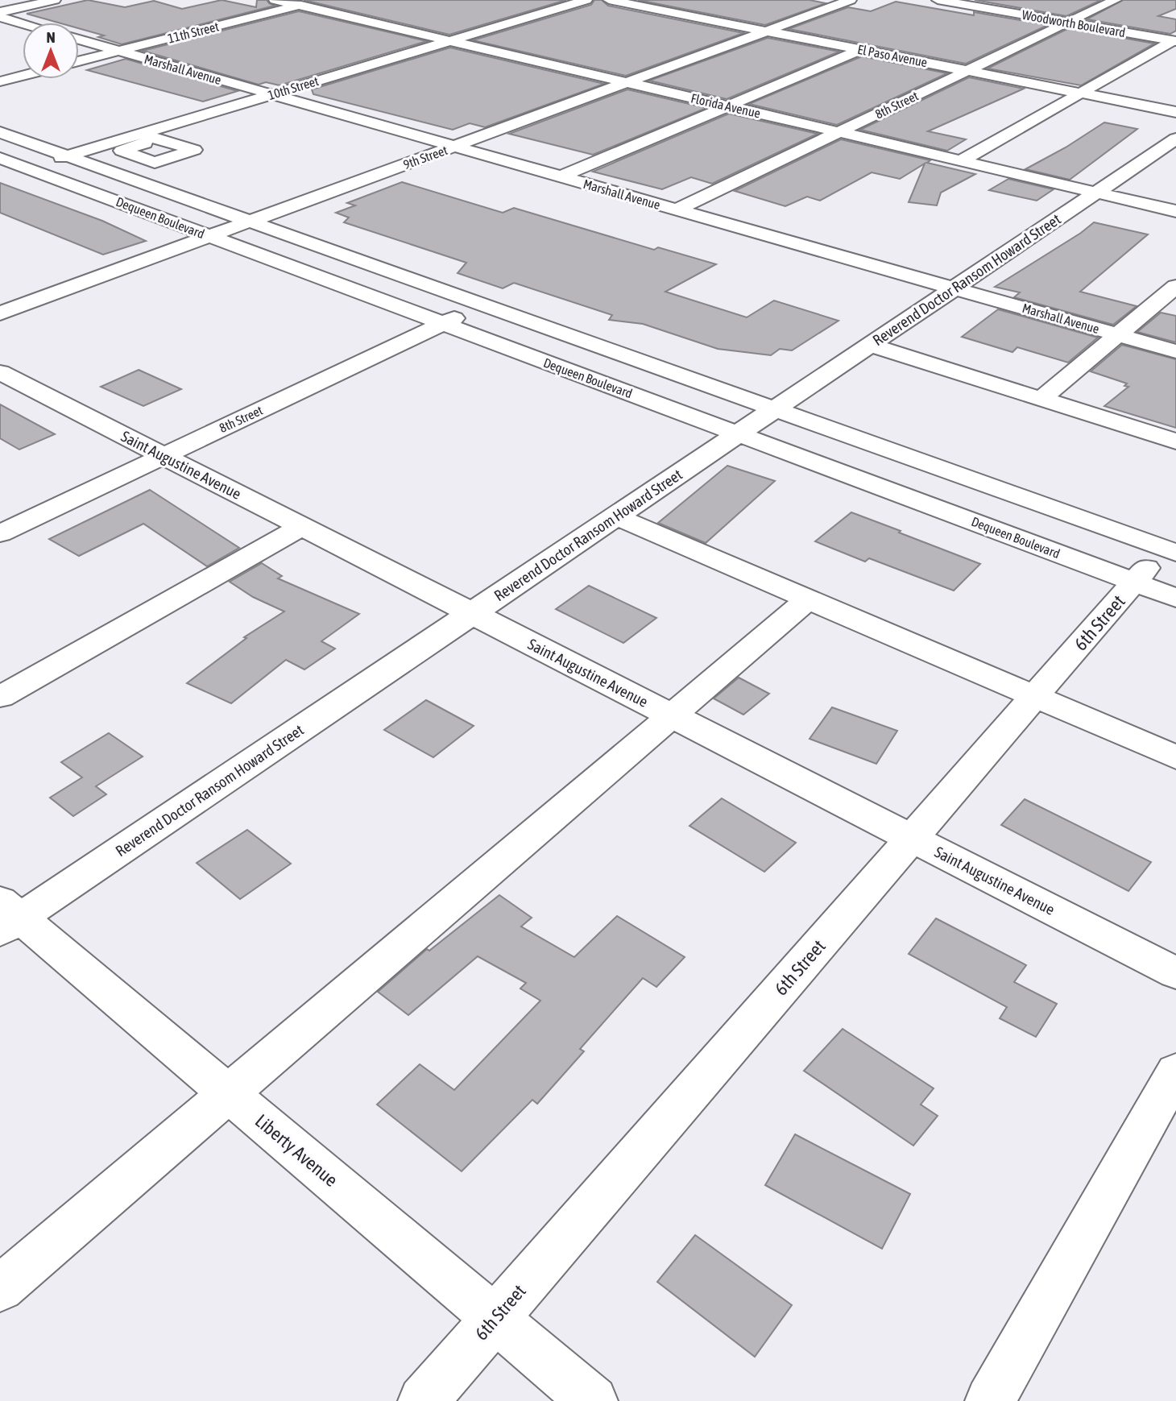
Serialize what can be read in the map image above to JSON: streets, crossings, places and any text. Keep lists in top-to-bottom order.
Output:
{
  "streets": {
    "street": [
      "Woodworth Boulevard",
      "11th Street",
      "El Paso Avenue",
      "Marshall Avenue",
      "10th Street",
      "8th Street",
      "Florida Avenue",
      "9th Street",
      "Dequeen Boulevard",
      "Reverend Doctor Ransom Howard Street",
      "Saint Augustine Avenue",
      "6th Street",
      "Liberty Avenue"
    ]
  },
  "crossings": [
    ["Woodworth Boulevard", "8th Street"],
    ["11th Street", "Marshall Avenue"],
    ["11th Street", "Florida Avenue"],
    ["El Paso Avenue", "8th Street"],
    ["El Paso Avenue", "9th Street"],
    ["Marshall Avenue", "10th Street"],
    ["Marshall Avenue", "8th Street"],
    ["Marshall Avenue", "9th Street"],
    ["Marshall Avenue", "Reverend Doctor Ransom Howard Street"],
    ["10th Street", "Florida Avenue"],
    ["10th Street", "Dequeen Boulevard"],
    ["8th Street", "Florida Avenue"],
    ["8th Street", "Dequeen Boulevard"],
    ["8th Street", "Saint Augustine Avenue"],
    ["Florida Avenue", "9th Street"],
    ["Florida Avenue", "Reverend Doctor Ransom Howard Street"],
    ["9th Street", "Dequeen Boulevard"],
    ["Dequeen Boulevard", "Reverend Doctor Ransom Howard Street"],
    ["Dequeen Boulevard", "6th Street"],
    ["Reverend Doctor Ransom Howard Street", "Saint Augustine Avenue"],
    ["Reverend Doctor Ransom Howard Street", "Liberty Avenue"],
    ["Saint Augustine Avenue", "6th Street"],
    ["6th Street", "Liberty Avenue"]
  ],
  "north": "top"
}
